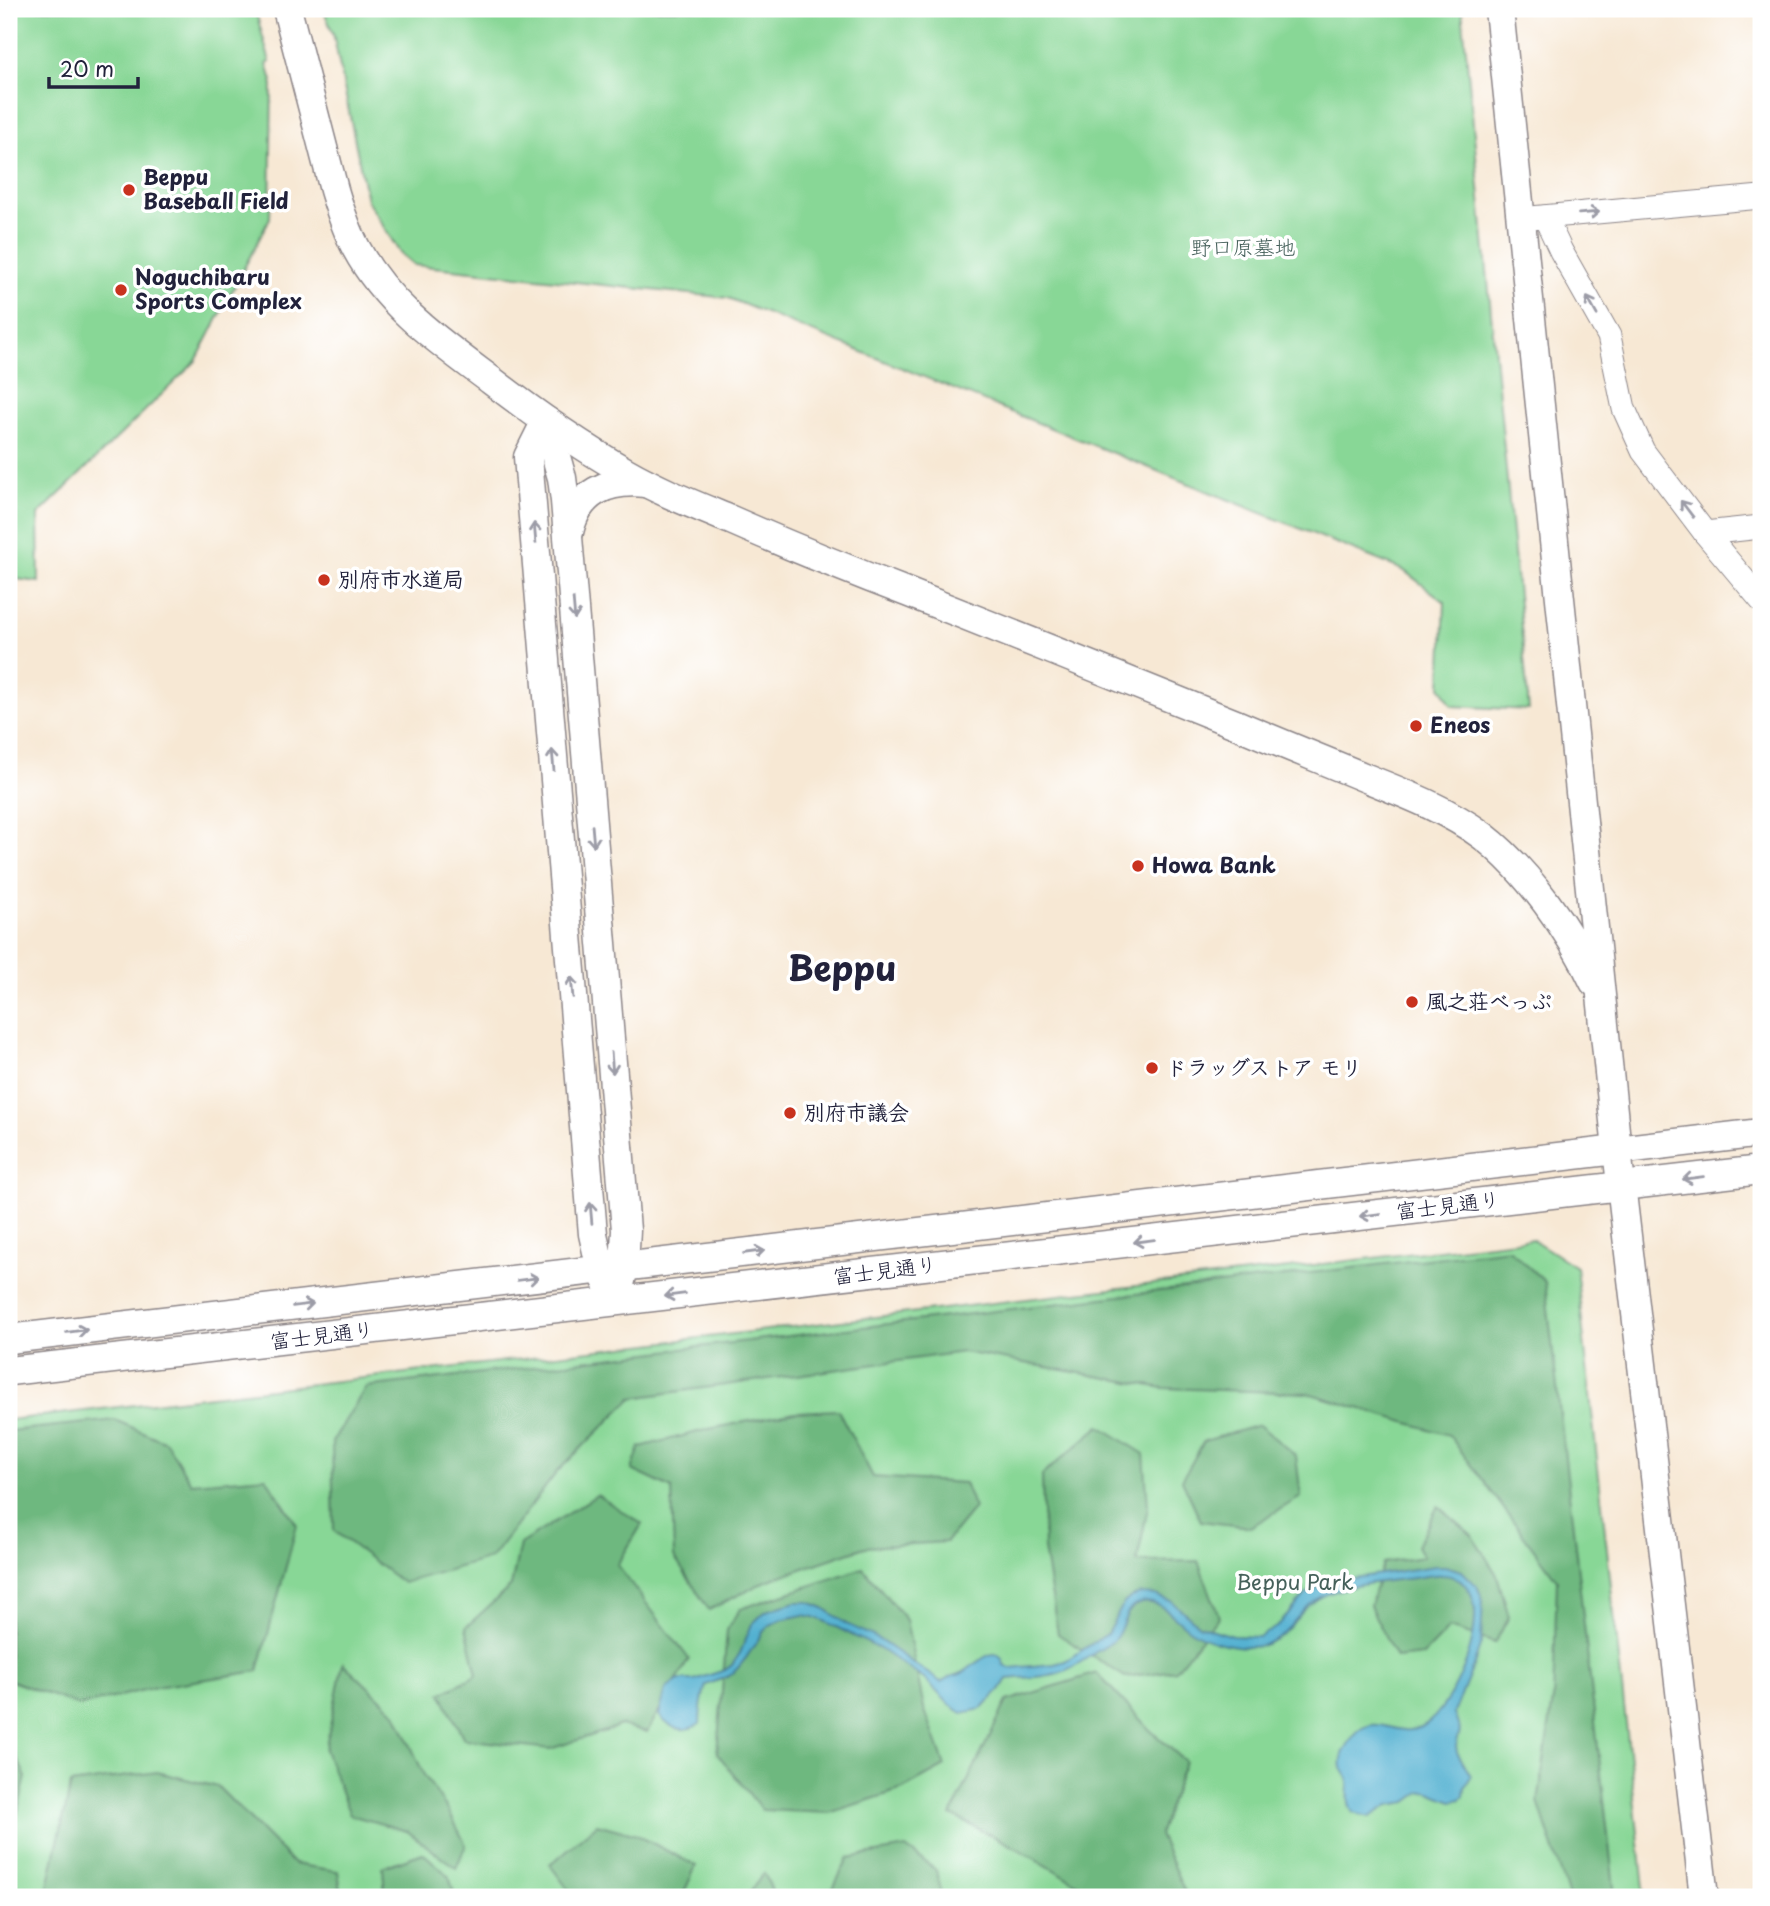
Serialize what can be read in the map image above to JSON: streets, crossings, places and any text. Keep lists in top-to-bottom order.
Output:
{
  "streets": {
    "street": ["富士見通り"]
  },
  "districts": ["Beppu"],
  "parks": ["野口原墓地", "Beppu Park"],
  "places": [
    "Beppu Baseball Field",
    "Noguchibaru Sports Complex",
    "別府市水道局",
    "Eneos",
    "Howa Bank",
    "風之荘べっぷ",
    "ドラッグストア モリ",
    "別府市議会"
  ],
  "scale_bar": "20 m"
}
